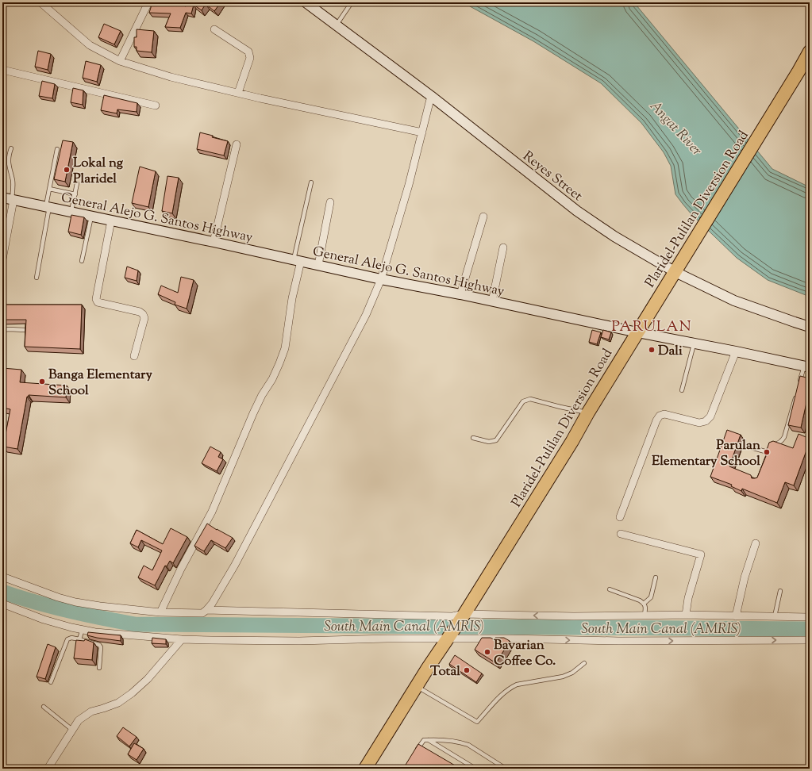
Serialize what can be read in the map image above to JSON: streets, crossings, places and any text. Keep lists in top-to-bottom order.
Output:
{
  "streets": {
    "highway": ["Plaridel-Pulilan Diversion Road"],
    "main road": ["Reyes Street", "General Alejo G. Santos Highway"]
  },
  "crossings": [
    ["Reyes Street", "Plaridel-Pulilan Diversion Road"],
    ["Plaridel-Pulilan Diversion Road", "General Alejo G. Santos Highway"]
  ],
  "districts": ["PARULAN"],
  "water": ["Angat River", "South Main Canal (AMRIS)"],
  "places": [
    "Lokal ng Plaridel",
    "Dali",
    "Banga Elementary School",
    "Parulan Elementary School",
    "Bavarian Coffee Co.",
    "Total"
  ]
}
